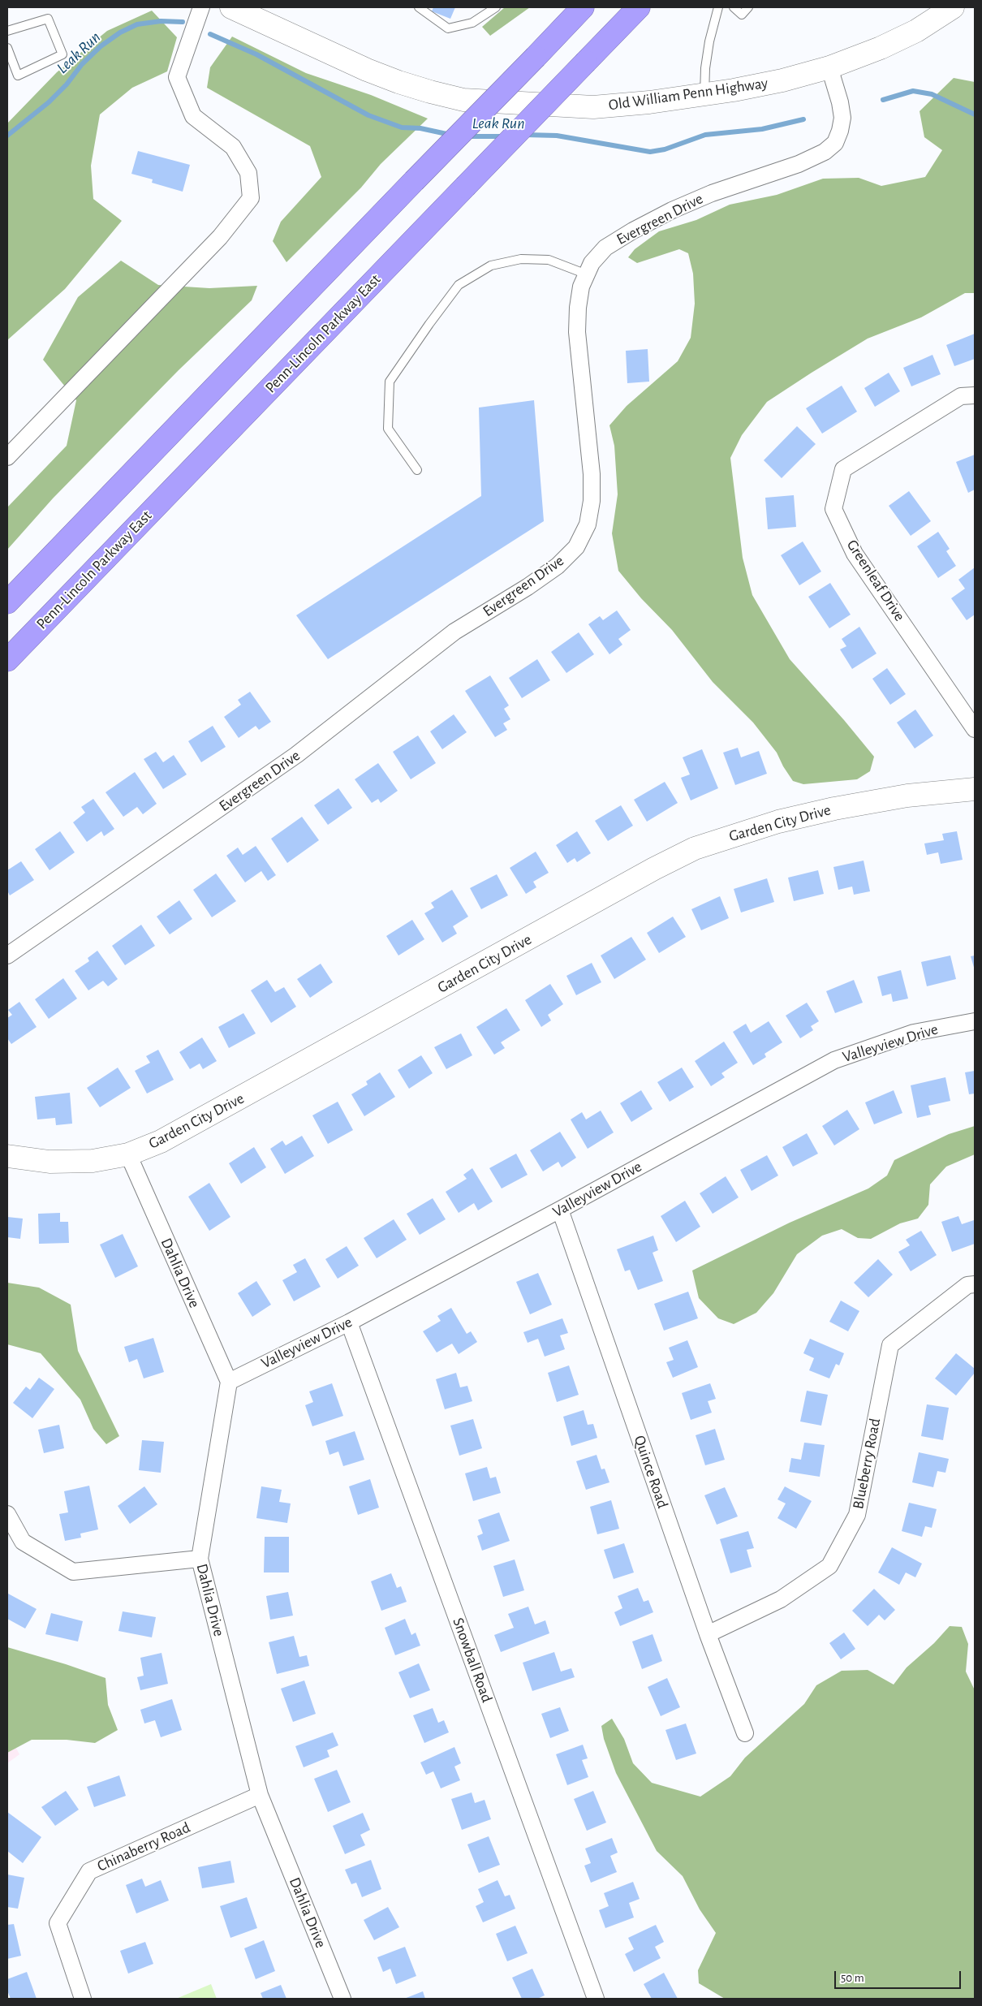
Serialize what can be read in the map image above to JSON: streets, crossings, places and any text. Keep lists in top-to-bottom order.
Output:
{
  "streets": {
    "highway": ["Penn-Lincoln Parkway East"],
    "street": [
      "Old William Penn Highway",
      "Evergreen Drive",
      "Greenleaf Drive",
      "Garden City Drive",
      "Valleyview Drive",
      "Dahlia Drive",
      "Blueberry Road",
      "Quince Road",
      "Snowball Road",
      "Chinaberry Road"
    ]
  },
  "crossings": [
    ["Old William Penn Highway", "Evergreen Drive"],
    ["Garden City Drive", "Dahlia Drive"],
    ["Valleyview Drive", "Dahlia Drive"],
    ["Valleyview Drive", "Quince Road"],
    ["Valleyview Drive", "Snowball Road"],
    ["Dahlia Drive", "Chinaberry Road"],
    ["Blueberry Road", "Quince Road"]
  ],
  "water": ["Leak Run"],
  "scale_bar": "50 m"
}
